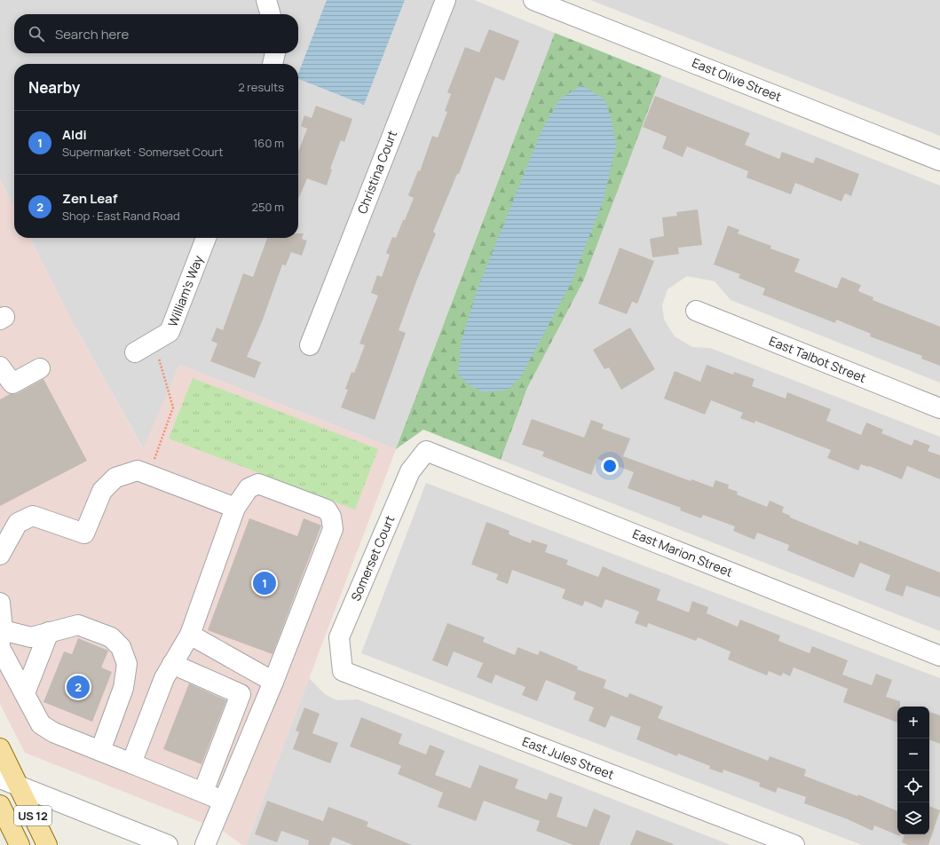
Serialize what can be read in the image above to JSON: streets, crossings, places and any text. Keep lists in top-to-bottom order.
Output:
{
  "streets": {
    "main road": ["US 12"],
    "street": [
      "East Olive Street",
      "Christina Court",
      "William's Way",
      "East Talbot Street",
      "East Marion Street",
      "Somerset Court",
      "East Jules Street"
    ]
  },
  "crossings": [
    ["East Marion Street", "Somerset Court"],
    ["Somerset Court", "East Jules Street"]
  ],
  "page": {
    "search": "Search here",
    "heading": ["Nearby", "2 results"],
    "list": [
      {
        "mark": "1",
        "name": "Aldi",
        "note": "Supermarket · Somerset Court",
        "value": "160 m"
      },
      {
        "mark": "2",
        "name": "Zen Leaf",
        "note": "Shop · East Rand Road",
        "value": "250 m"
      }
    ],
    "pins": ["1", "2"],
    "map_buttons": ["+", "−"]
  }
}
